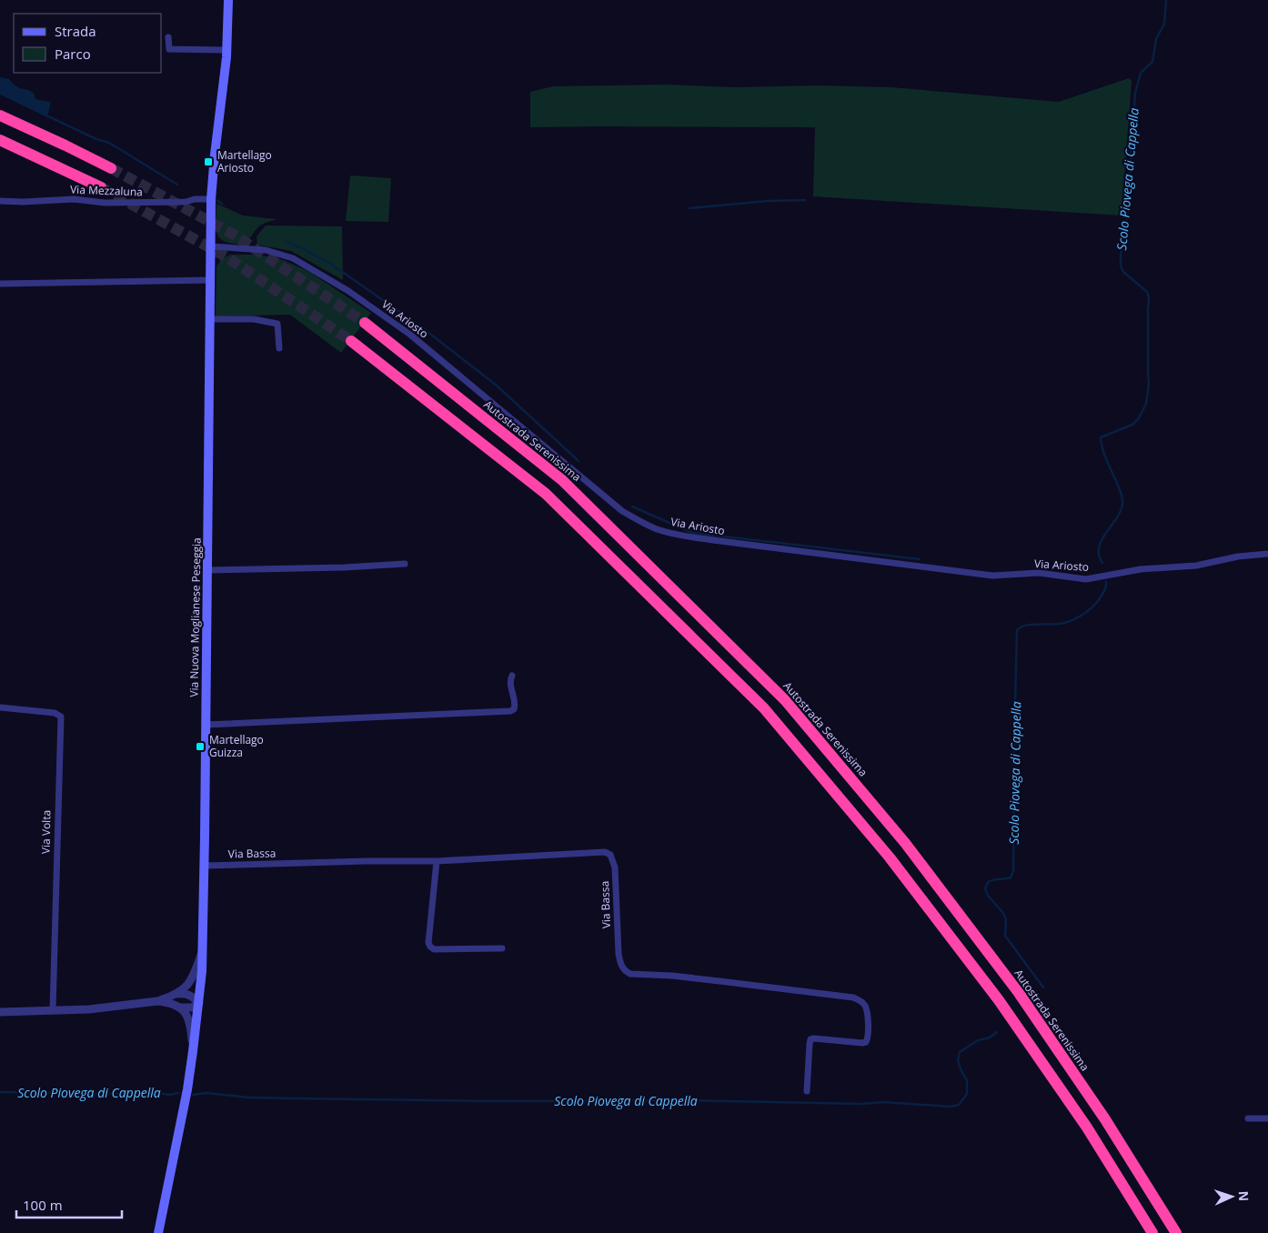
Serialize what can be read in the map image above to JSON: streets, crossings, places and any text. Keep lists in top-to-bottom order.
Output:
{
  "streets": {
    "highway": ["Autostrada Serenissima"],
    "main road": ["Via Nuova Moglianese Peseggia"],
    "street": [
      "Via Mezzaluna",
      "Via Ariosto",
      "Via Volta",
      "Via Bassa"
    ]
  },
  "crossings": [
    ["Via Mezzaluna", "Via Nuova Moglianese Peseggia"],
    ["Via Ariosto", "Via Nuova Moglianese Peseggia"],
    ["Via Nuova Moglianese Peseggia", "Via Bassa"]
  ],
  "water": ["Scolo Piovega di Cappella"],
  "places": {
    "transit": ["Martellago Ariosto", "Martellago Guizza"]
  },
  "legend": ["Strada", "Parco"],
  "scale_bar": "100 m",
  "north": "right"
}
